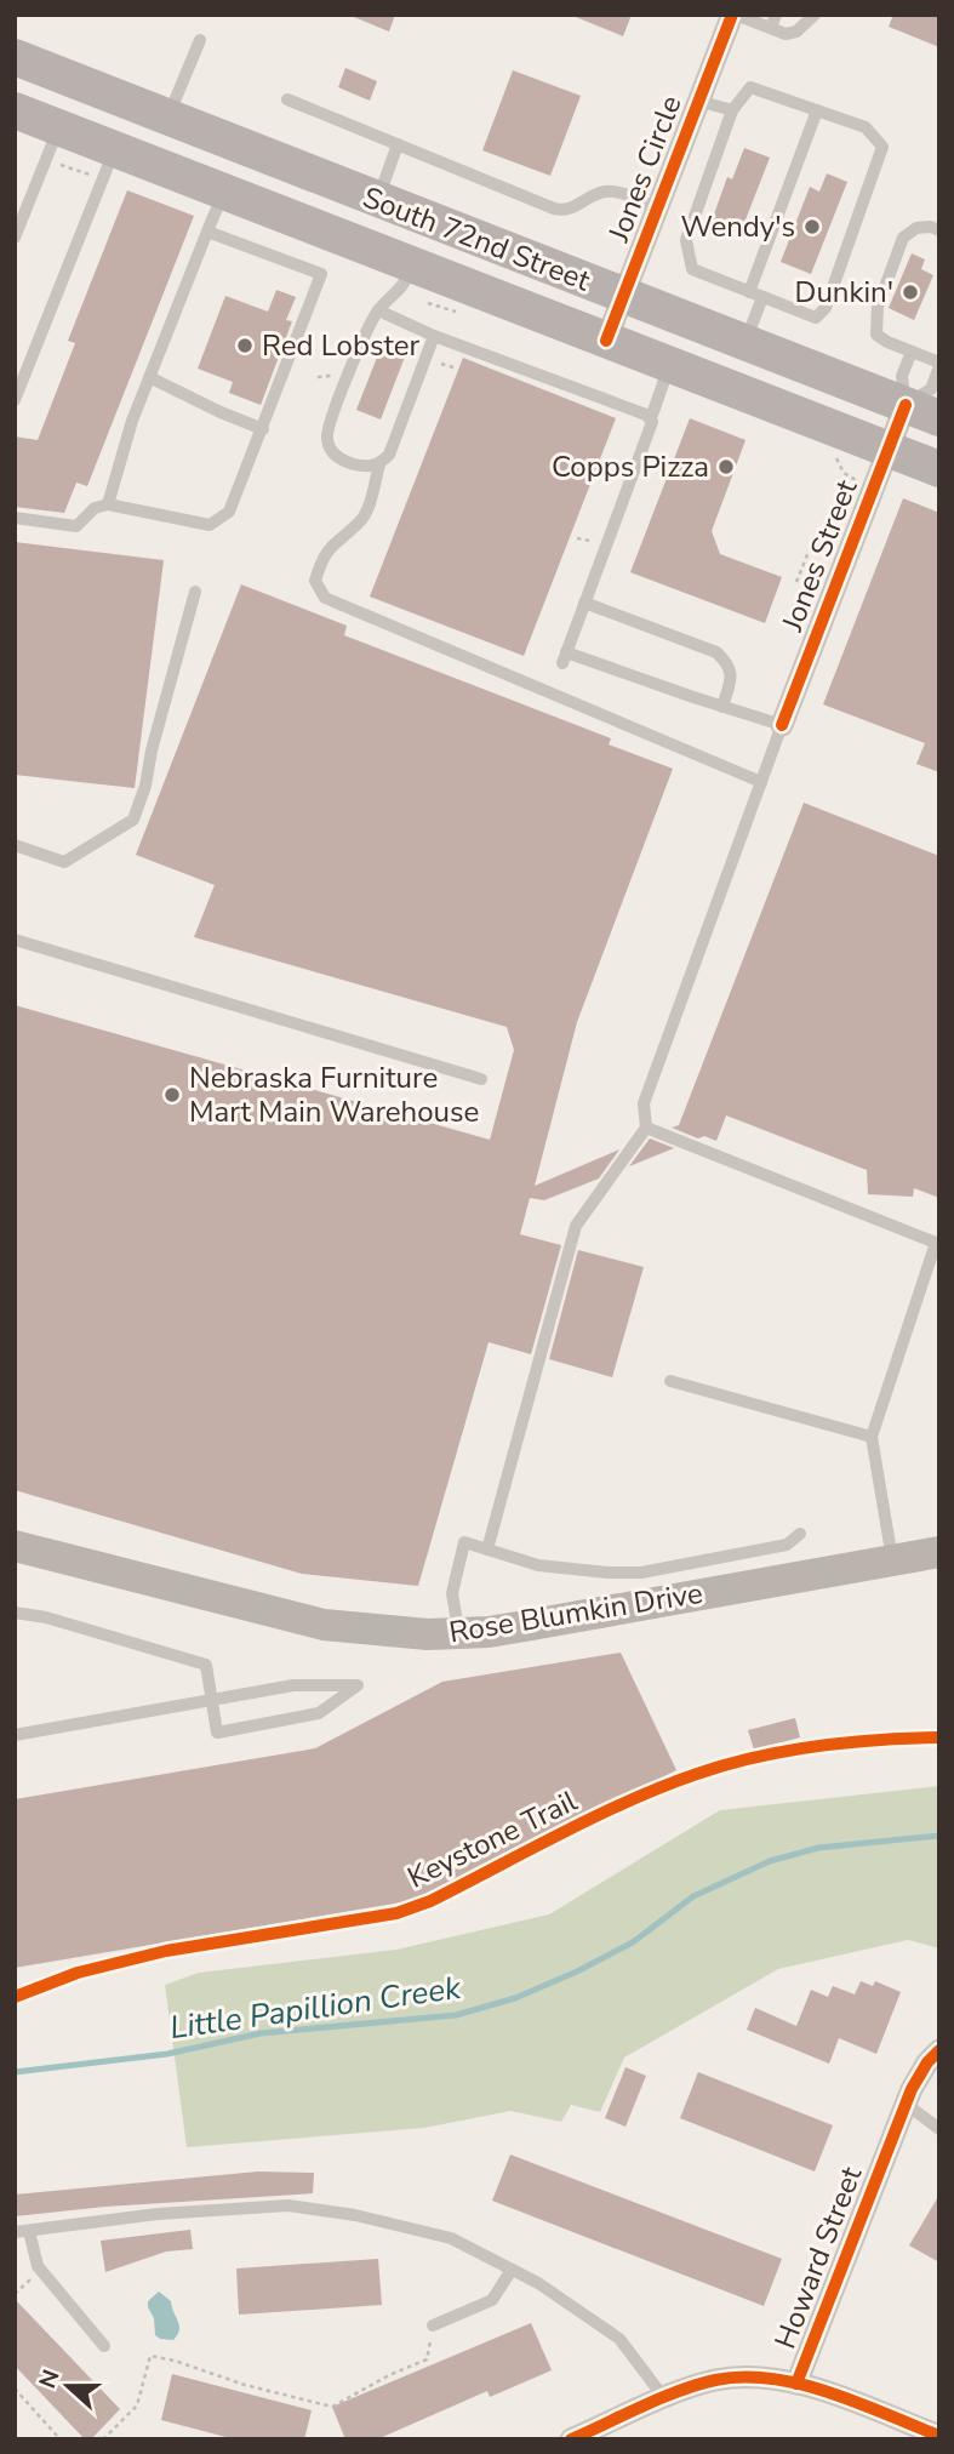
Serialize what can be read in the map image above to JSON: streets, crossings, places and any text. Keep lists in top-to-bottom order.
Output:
{
  "streets": {
    "main road": ["South 72nd Street", "Rose Blumkin Drive"],
    "street": ["Jones Circle", "Jones Street", "Howard Street"],
    "cycle path": ["Keystone Trail"]
  },
  "crossings": [
    ["Jones Circle", "South 72nd Street"],
    ["South 72nd Street", "Jones Street"]
  ],
  "water": ["Little Papillion Creek"],
  "places": [
    "Wendy's",
    "Dunkin'",
    "Red Lobster",
    "Copps Pizza",
    "Nebraska Furniture Mart Main Warehouse"
  ],
  "north": "left"
}
